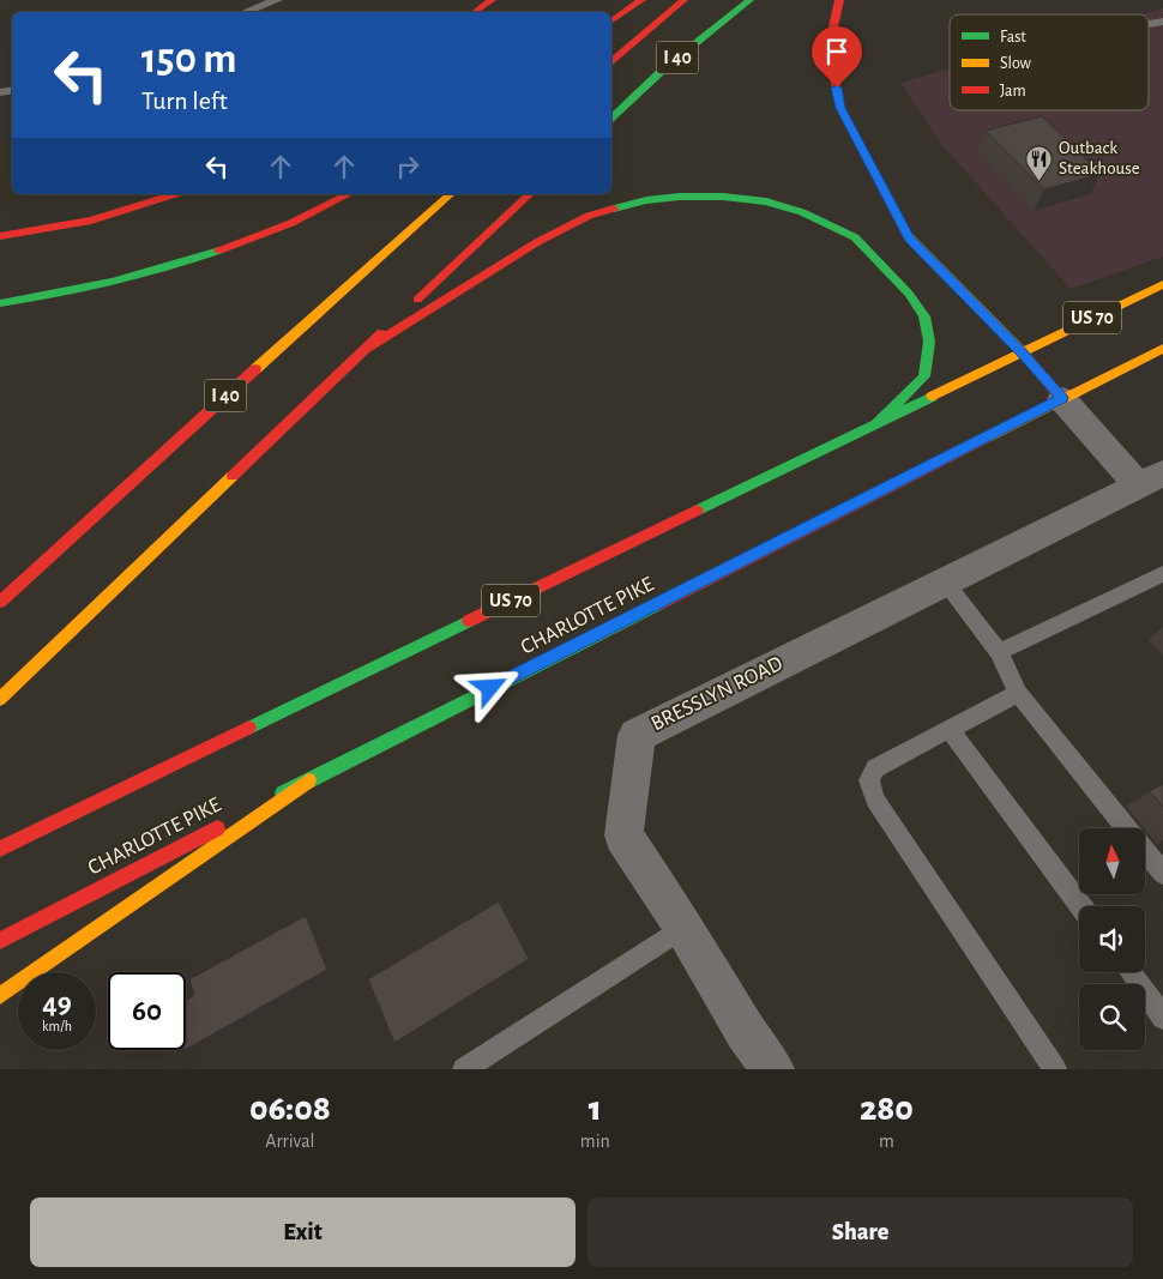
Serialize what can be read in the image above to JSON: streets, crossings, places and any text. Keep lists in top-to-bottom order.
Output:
{
  "streets": {
    "main road": ["I 40", "US 70", "CHARLOTTE PIKE"],
    "street": ["BRESSLYN ROAD"]
  },
  "places": {
    "restaurant": ["Outback Steakhouse"]
  },
  "legend": ["Fast", "Slow", "Jam"],
  "north": "top",
  "page": {
    "turn": ["150 m", "Turn left"],
    "speed": "49 km/h",
    "limit": "60",
    "eta": [
      "06:08",
      "Arrival",
      "1",
      "min",
      "280",
      "m"
    ],
    "buttons": ["Exit", "Share"]
  }
}
